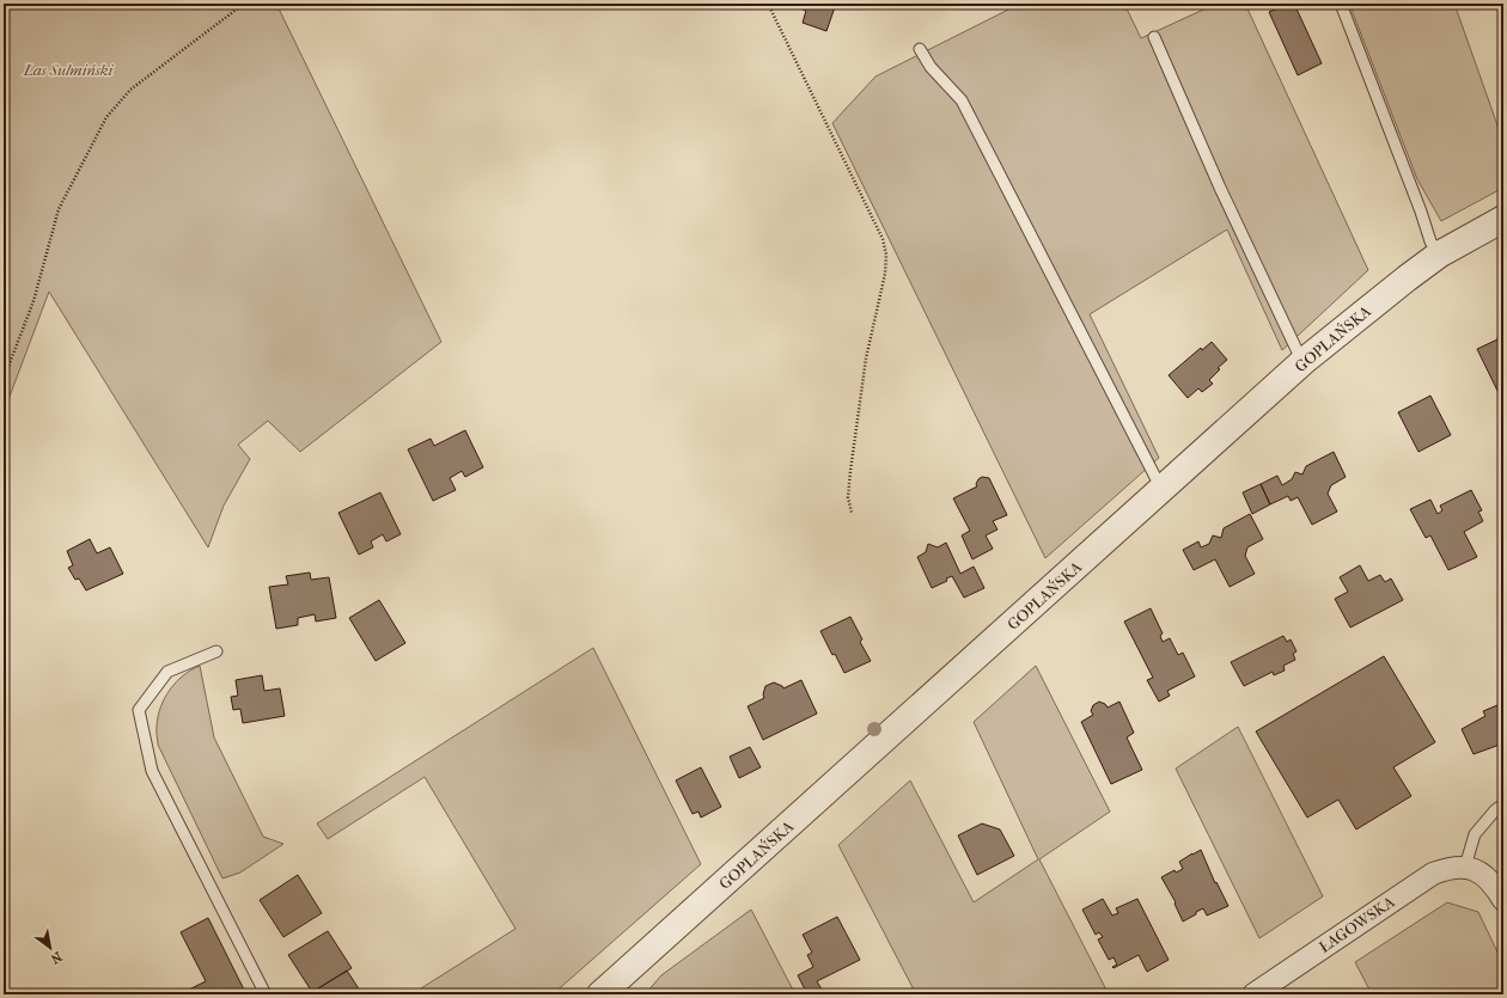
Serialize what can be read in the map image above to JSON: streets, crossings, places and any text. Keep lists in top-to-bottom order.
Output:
{
  "streets": {
    "street": ["GOPLAŃSKA", "ŁAGOWSKA"]
  },
  "parks": ["Las Sulmiński"],
  "north": "bottom right"
}
